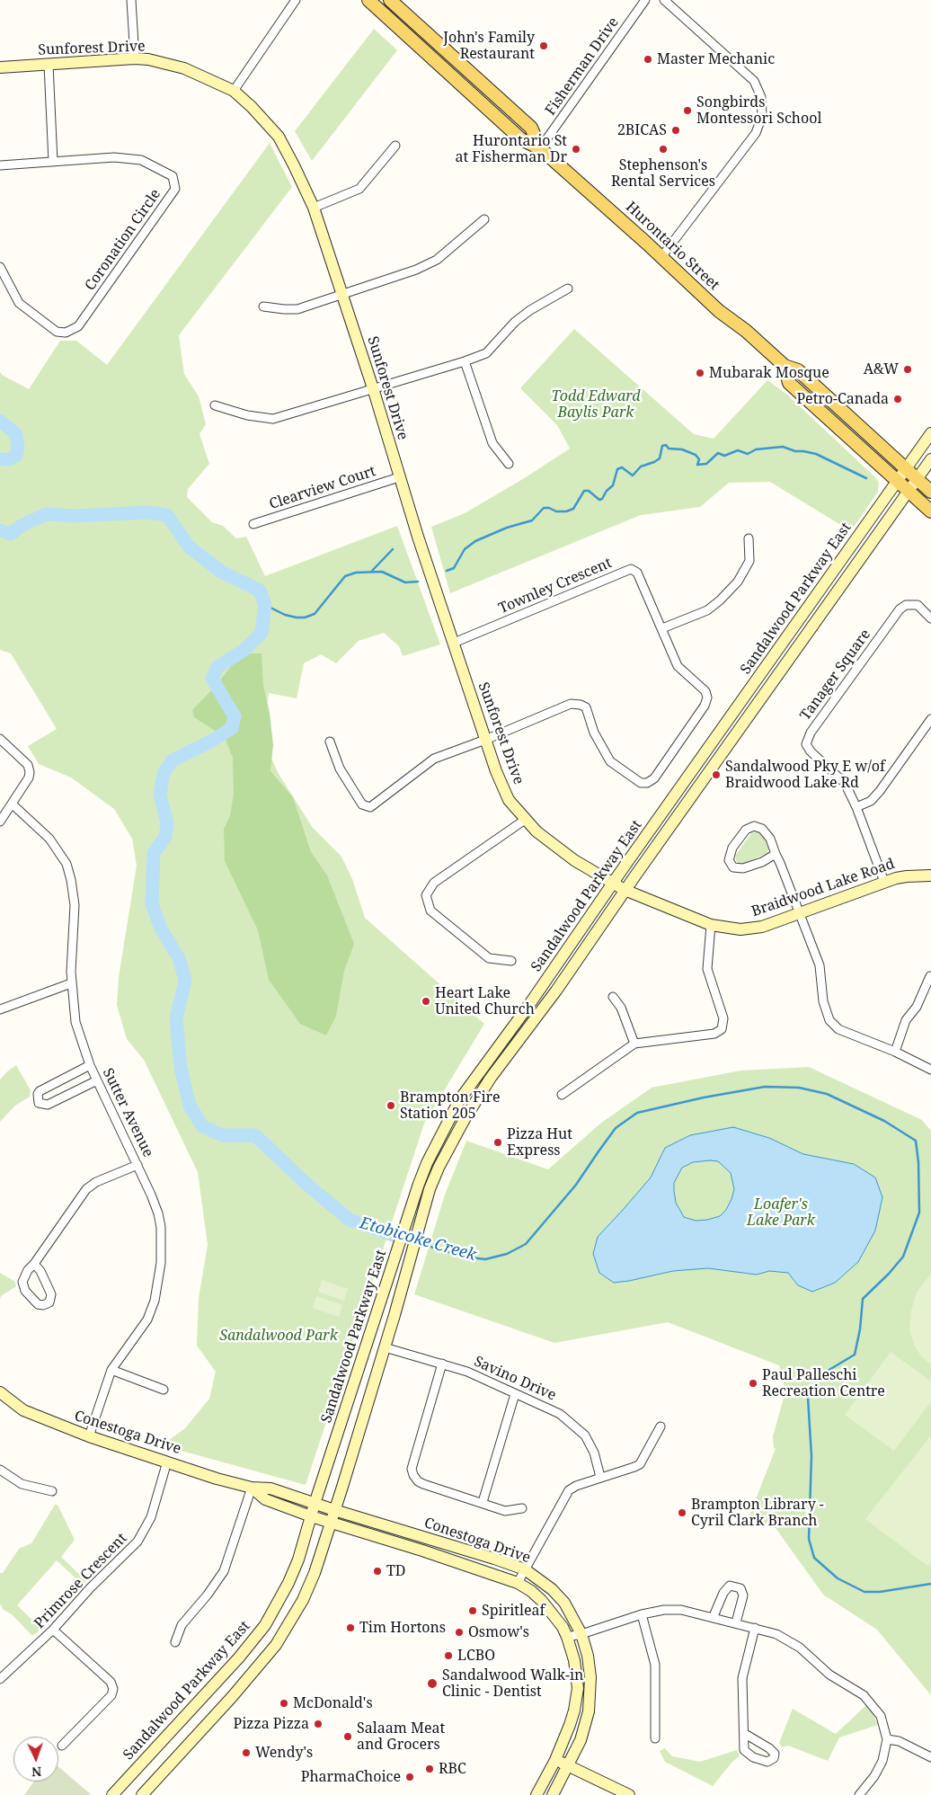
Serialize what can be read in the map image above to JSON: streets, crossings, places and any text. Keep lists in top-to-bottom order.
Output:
{
  "streets": {
    "main road": [
      "Sunforest Drive",
      "Hurontario Street",
      "Sandalwood Parkway East",
      "Braidwood Lake Road",
      "Conestoga Drive"
    ],
    "street": [
      "Fisherman Drive",
      "Coronation Circle",
      "Clearview Court",
      "Townley Crescent",
      "Tanager Square",
      "Sutter Avenue",
      "Savino Drive",
      "Primrose Crescent"
    ]
  },
  "crossings": [
    ["Sunforest Drive", "Clearview Court"],
    ["Sunforest Drive", "Townley Crescent"],
    ["Sunforest Drive", "Sandalwood Parkway East"],
    ["Sunforest Drive", "Braidwood Lake Road"],
    ["Fisherman Drive", "Hurontario Street"],
    ["Hurontario Street", "Sandalwood Parkway East"],
    ["Sandalwood Parkway East", "Braidwood Lake Road"],
    ["Sandalwood Parkway East", "Savino Drive"],
    ["Sandalwood Parkway East", "Conestoga Drive"],
    ["Tanager Square", "Braidwood Lake Road"],
    ["Sutter Avenue", "Conestoga Drive"],
    ["Conestoga Drive", "Primrose Crescent"]
  ],
  "water": ["Etobicoke Creek"],
  "parks": ["Todd Edward Baylis Park", "Loafer's Lake Park", "Sandalwood Park"],
  "places": [
    "John's Family Restaurant",
    "Master Mechanic",
    "Songbirds Montessori School",
    "2BICAS",
    "Hurontario St at Fisherman Dr",
    "Stephenson's Rental Services",
    "A&W",
    "Mubarak Mosque",
    "Petro-Canada",
    "Sandalwood Pky E w/of Braidwood Lake Rd",
    "Heart Lake United Church",
    "Brampton Fire Station 205",
    "Pizza Hut Express",
    "Paul Palleschi Recreation Centre",
    "Brampton Library - Cyril Clark Branch",
    "TD",
    "Spiritleaf",
    "Tim Hortons",
    "Osmow's",
    "LCBO",
    "Sandalwood Walk-in Clinic - Dentist",
    "McDonald's",
    "Pizza Pizza",
    "Salaam Meat and Grocers",
    "Wendy's",
    "RBC",
    "PharmaChoice"
  ],
  "north": "bottom"
}
